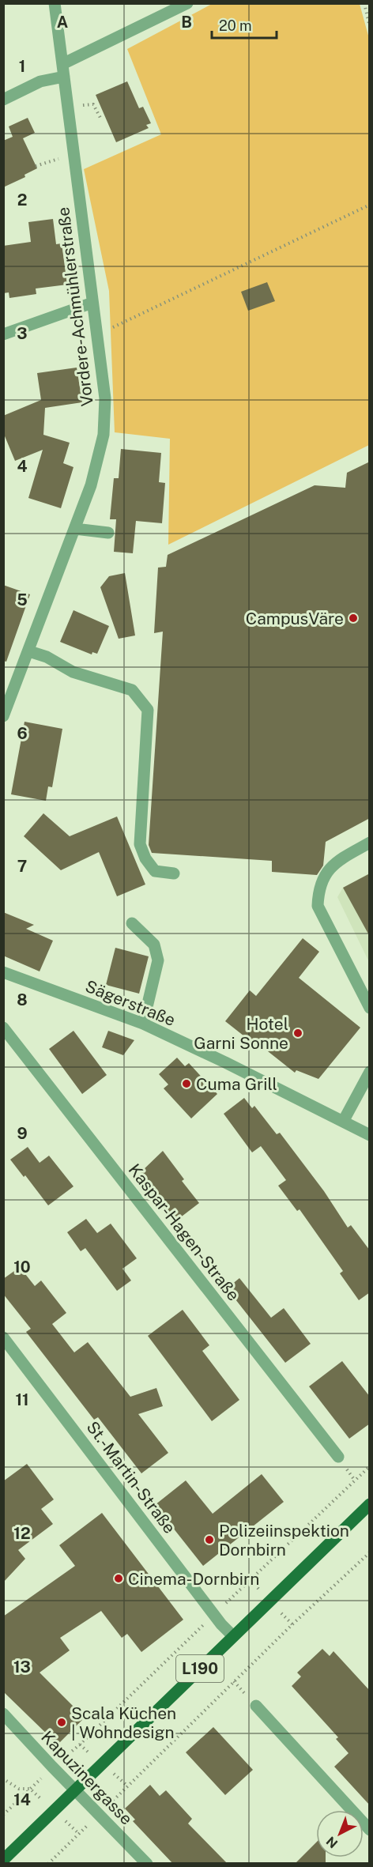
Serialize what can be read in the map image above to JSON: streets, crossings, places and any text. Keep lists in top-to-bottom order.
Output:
{
  "streets": {
    "main road": ["L190"],
    "street": [
      "Vordere-Achmühlerstraße",
      "Sägerstraße",
      "Kaspar-Hagen-Straße",
      "St.-Martin-Straße",
      "Kapuzinergasse"
    ]
  },
  "crossings": [
    ["St.-Martin-Straße", "L190"],
    ["L190", "Kapuzinergasse"]
  ],
  "places": [
    "CampusVäre",
    "Hotel Garni Sonne",
    "Cuma Grill",
    "Polizeiinspektion Dornbirn",
    "Cinema-Dornbirn",
    "Scala Küchen | Wohndesign"
  ],
  "scale_bar": "20 m",
  "north": "bottom left",
  "grid": {
    "columns": ["A", "B"],
    "rows": [
      "1",
      "2",
      "3",
      "4",
      "5",
      "6",
      "7",
      "8",
      "9",
      "10",
      "11",
      "12",
      "13",
      "14"
    ]
  }
}
